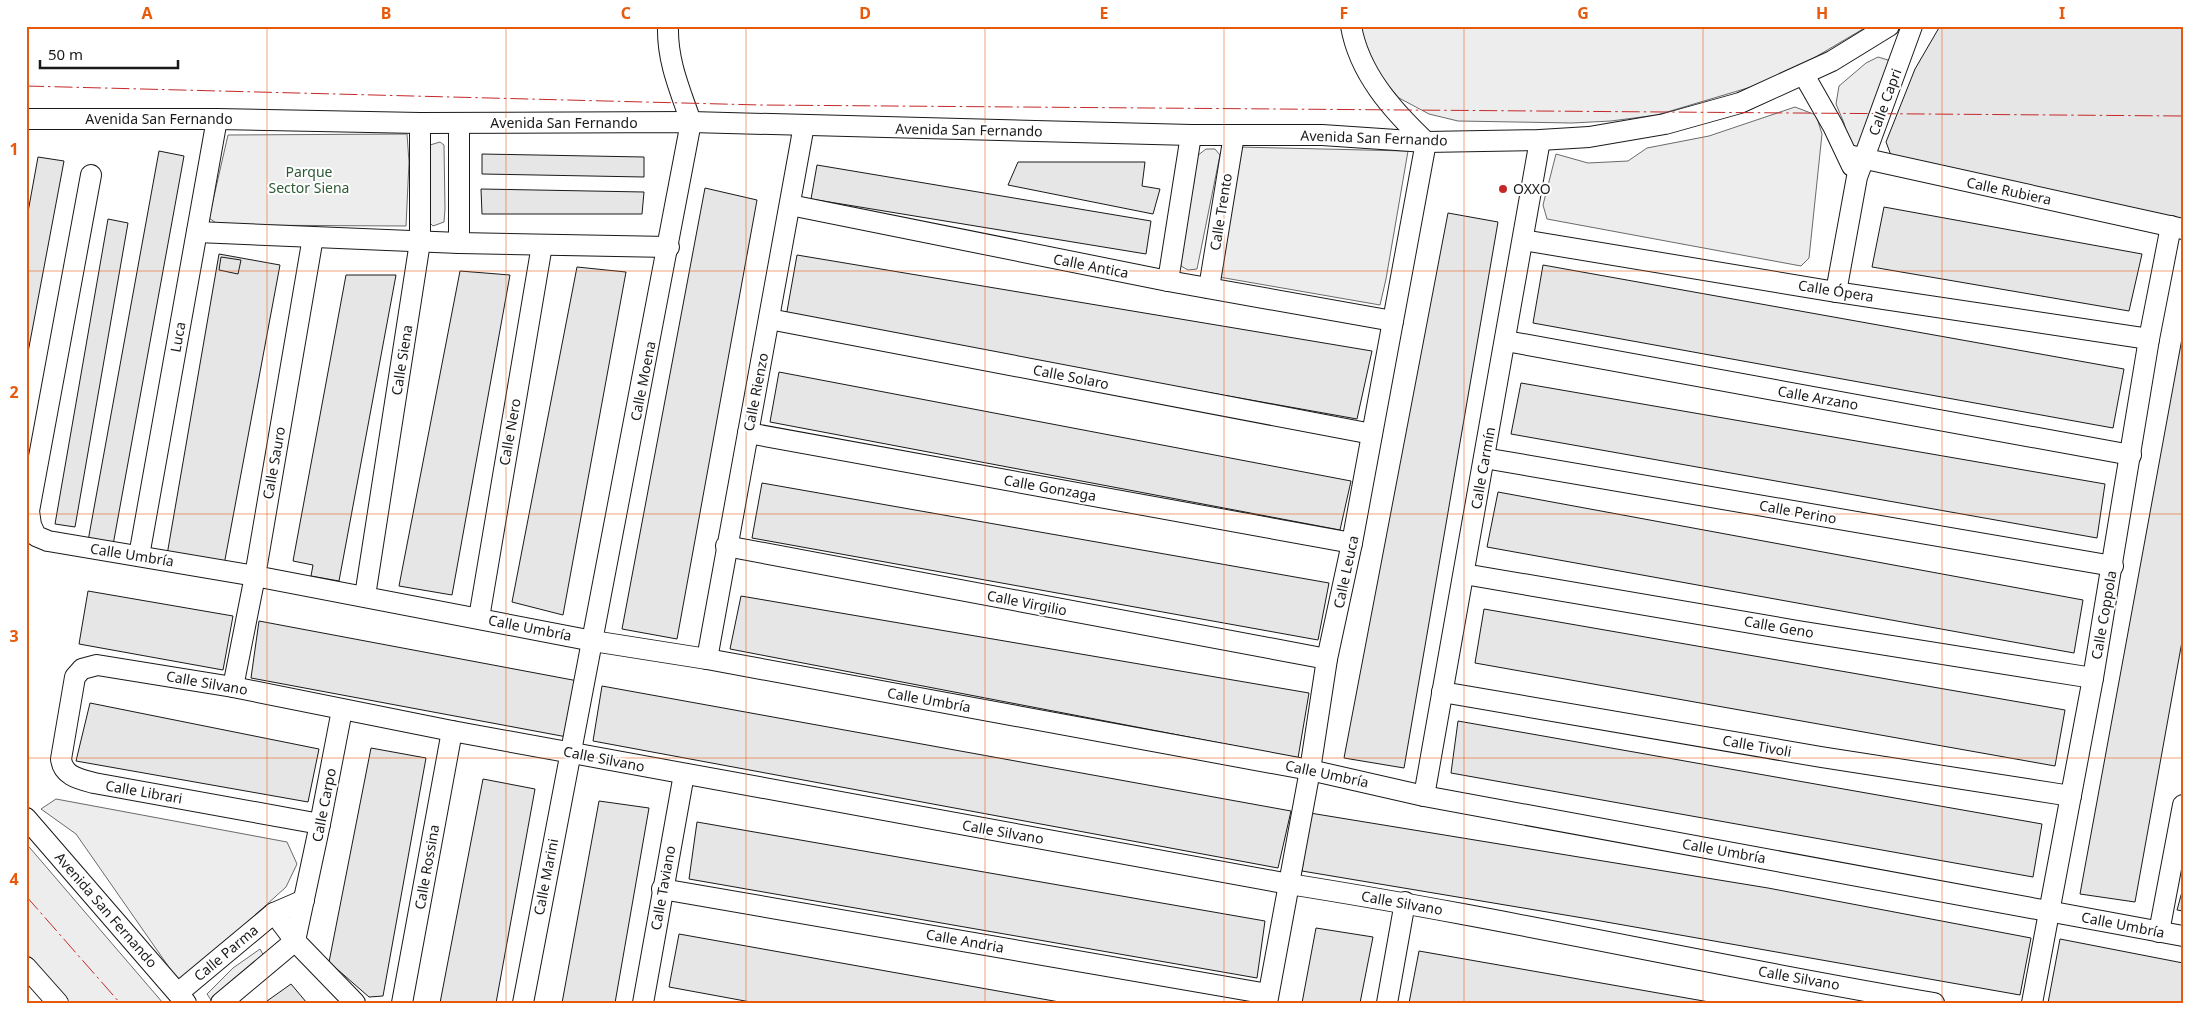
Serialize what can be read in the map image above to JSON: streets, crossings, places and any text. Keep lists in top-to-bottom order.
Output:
{
  "streets": {
    "street": [
      "Calle Capri",
      "Avenida San Fernando",
      "Calle Rubiera",
      "Calle Trento",
      "Calle Antica",
      "Calle Ópera",
      "Luca",
      "Calle Siena",
      "Calle Solaro",
      "Calle Moena",
      "Calle Rienzo",
      "Calle Arzano",
      "Calle Nero",
      "Calle Sauro",
      "Calle Carmín",
      "Calle Gonzaga",
      "Calle Perino",
      "Calle Umbría",
      "Calle Leuca",
      "Calle Virgilio",
      "Calle Coppola",
      "Calle Geno",
      "Calle Silvano",
      "Calle Tivoli",
      "Calle Librari",
      "Calle Carpo",
      "Calle Rossina",
      "Calle Marini",
      "Calle Taviano",
      "Calle Andria",
      "Calle Parma"
    ]
  },
  "crossings": [
    ["Calle Capri", "Calle Rubiera"],
    ["Calle Capri", "Calle Ópera"],
    ["Avenida San Fernando", "Calle Trento"],
    ["Avenida San Fernando", "Luca"],
    ["Avenida San Fernando", "Calle Siena"],
    ["Avenida San Fernando", "Calle Moena"],
    ["Avenida San Fernando", "Calle Rienzo"],
    ["Avenida San Fernando", "Calle Carmín"],
    ["Avenida San Fernando", "Calle Leuca"],
    ["Avenida San Fernando", "Calle Parma"],
    ["Calle Rubiera", "Calle Coppola"],
    ["Calle Trento", "Calle Antica"],
    ["Calle Antica", "Calle Rienzo"],
    ["Calle Antica", "Calle Leuca"],
    ["Calle Ópera", "Calle Carmín"],
    ["Calle Ópera", "Calle Coppola"],
    ["Luca", "Calle Umbría"],
    ["Calle Siena", "Calle Umbría"],
    ["Calle Solaro", "Calle Rienzo"],
    ["Calle Solaro", "Calle Leuca"],
    ["Calle Moena", "Calle Umbría"],
    ["Calle Moena", "Calle Silvano"],
    ["Calle Moena", "Calle Marini"],
    ["Calle Rienzo", "Calle Gonzaga"],
    ["Calle Rienzo", "Calle Umbría"],
    ["Calle Rienzo", "Calle Virgilio"],
    ["Calle Arzano", "Calle Carmín"],
    ["Calle Arzano", "Calle Coppola"],
    ["Calle Nero", "Calle Umbría"],
    ["Calle Sauro", "Calle Umbría"],
    ["Calle Sauro", "Calle Silvano"],
    ["Calle Carmín", "Calle Perino"],
    ["Calle Carmín", "Calle Umbría"],
    ["Calle Carmín", "Calle Geno"],
    ["Calle Carmín", "Calle Tivoli"],
    ["Calle Gonzaga", "Calle Leuca"],
    ["Calle Perino", "Calle Coppola"],
    ["Calle Umbría", "Calle Leuca"],
    ["Calle Umbría", "Calle Coppola"],
    ["Calle Leuca", "Calle Virgilio"],
    ["Calle Leuca", "Calle Silvano"],
    ["Calle Leuca", "Calle Andria"],
    ["Calle Coppola", "Calle Geno"],
    ["Calle Coppola", "Calle Tivoli"],
    ["Calle Silvano", "Calle Librari"],
    ["Calle Silvano", "Calle Carpo"],
    ["Calle Silvano", "Calle Rossina"],
    ["Calle Silvano", "Calle Marini"],
    ["Calle Silvano", "Calle Taviano"],
    ["Calle Librari", "Calle Carpo"],
    ["Calle Taviano", "Calle Andria"]
  ],
  "parks": ["Parque Sector Siena"],
  "places": ["OXXO"],
  "scale_bar": "50 m",
  "grid": {
    "columns": [
      "A",
      "B",
      "C",
      "D",
      "E",
      "F",
      "G",
      "H",
      "I"
    ],
    "rows": [
      "1",
      "2",
      "3",
      "4"
    ]
  }
}
